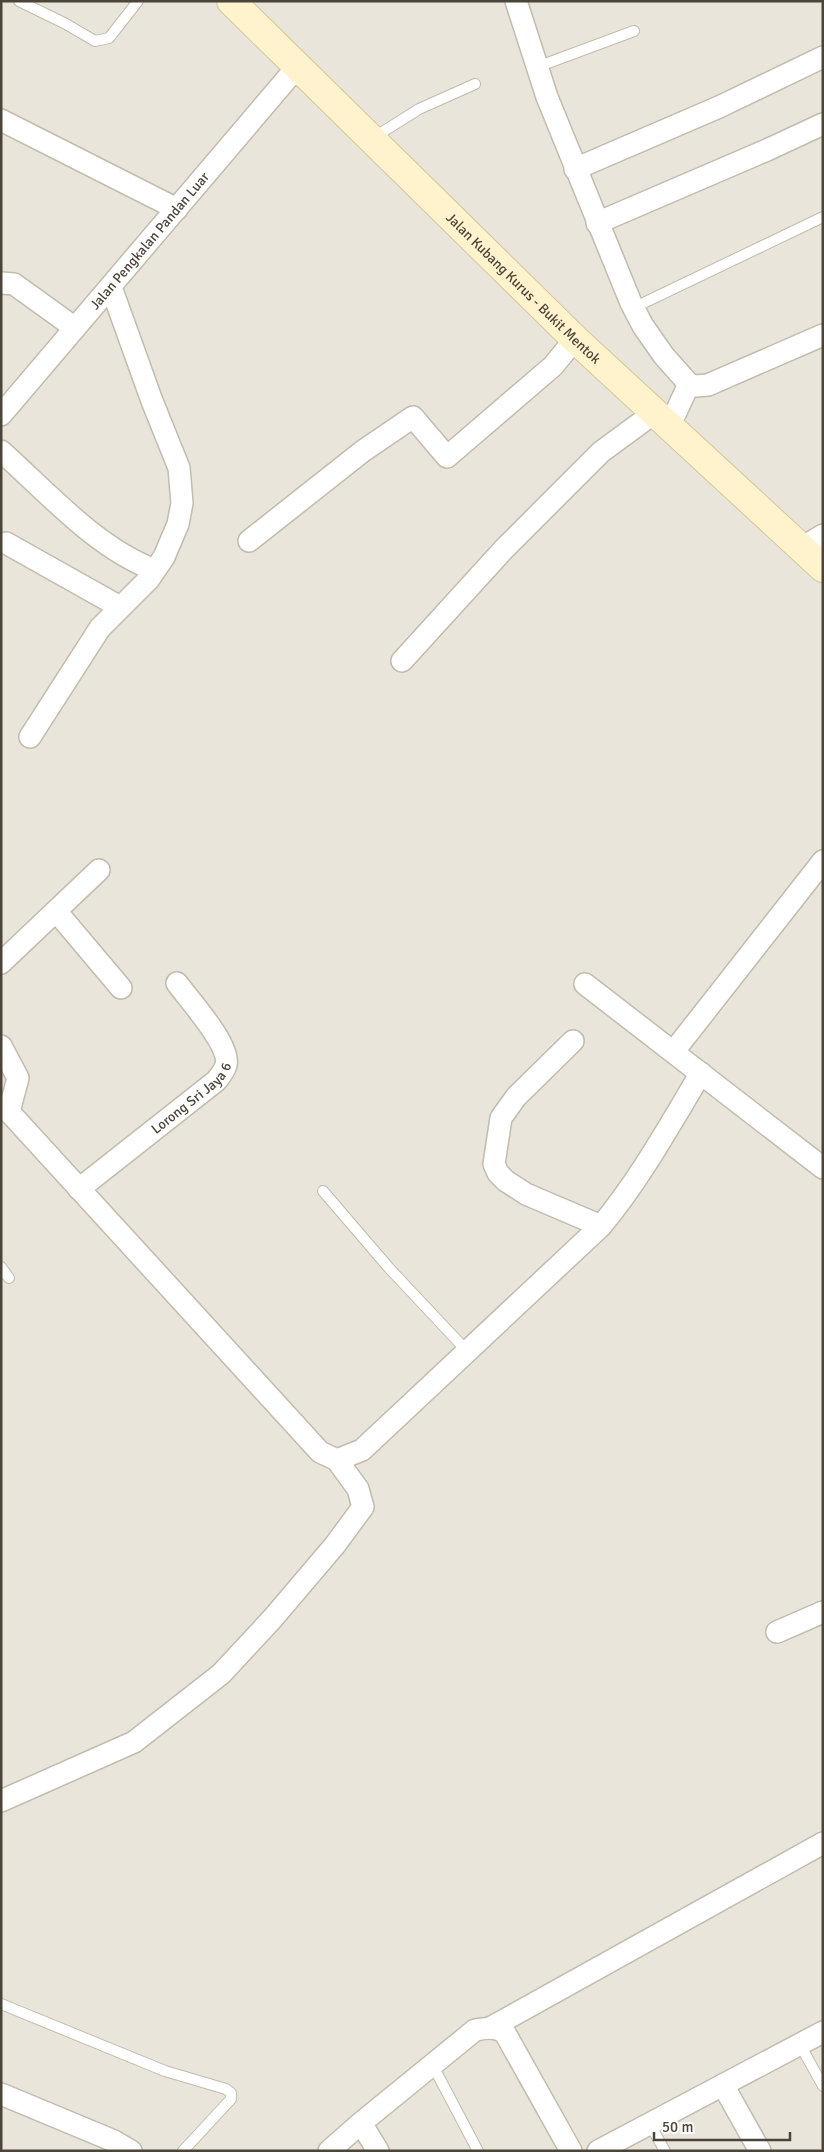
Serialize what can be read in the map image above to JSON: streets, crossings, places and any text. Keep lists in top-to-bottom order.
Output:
{
  "streets": {
    "main road": ["Jalan Kubang Kurus - Bukit Mentok"],
    "street": ["Jalan Pengkalan Pandan Luar", "Lorong Sri Jaya 6"]
  },
  "crossings": [
    ["Jalan Pengkalan Pandan Luar", "Jalan Kubang Kurus - Bukit Mentok"]
  ],
  "scale_bar": "50 m"
}
